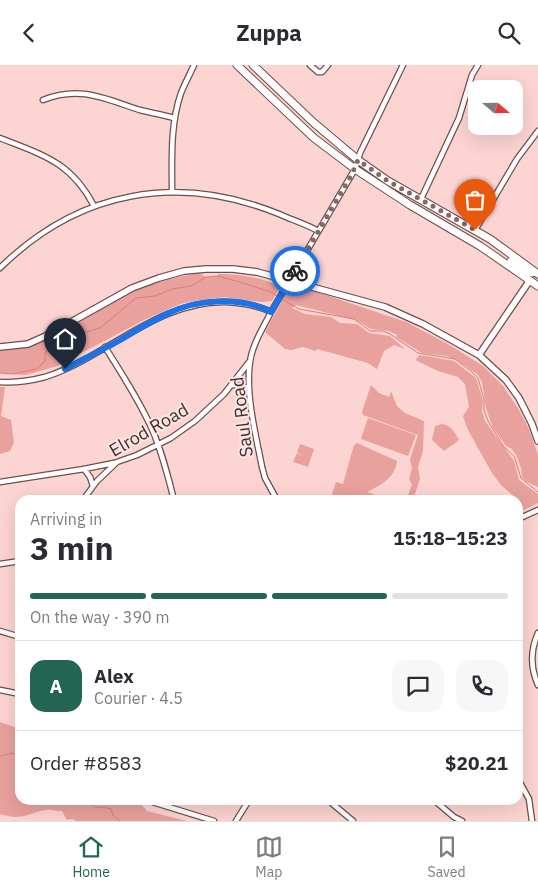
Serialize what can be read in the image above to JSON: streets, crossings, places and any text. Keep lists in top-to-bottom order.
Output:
{
  "streets": {
    "street": ["Saul Road", "Elrod Road"]
  },
  "crossings": [
    ["Saul Road", "Elrod Road"]
  ],
  "north": "right",
  "page": {
    "header": "Zuppa",
    "heading": ["3 min", "Arriving in", "15:18–15:23"],
    "panel": [
      "Alex",
      "Courier · 4.5",
      "Order #8583",
      "$20.21"
    ],
    "bar": "On the way · 390 m",
    "round": "A",
    "tabs": ["Home", "Map", "Saved"]
  }
}
